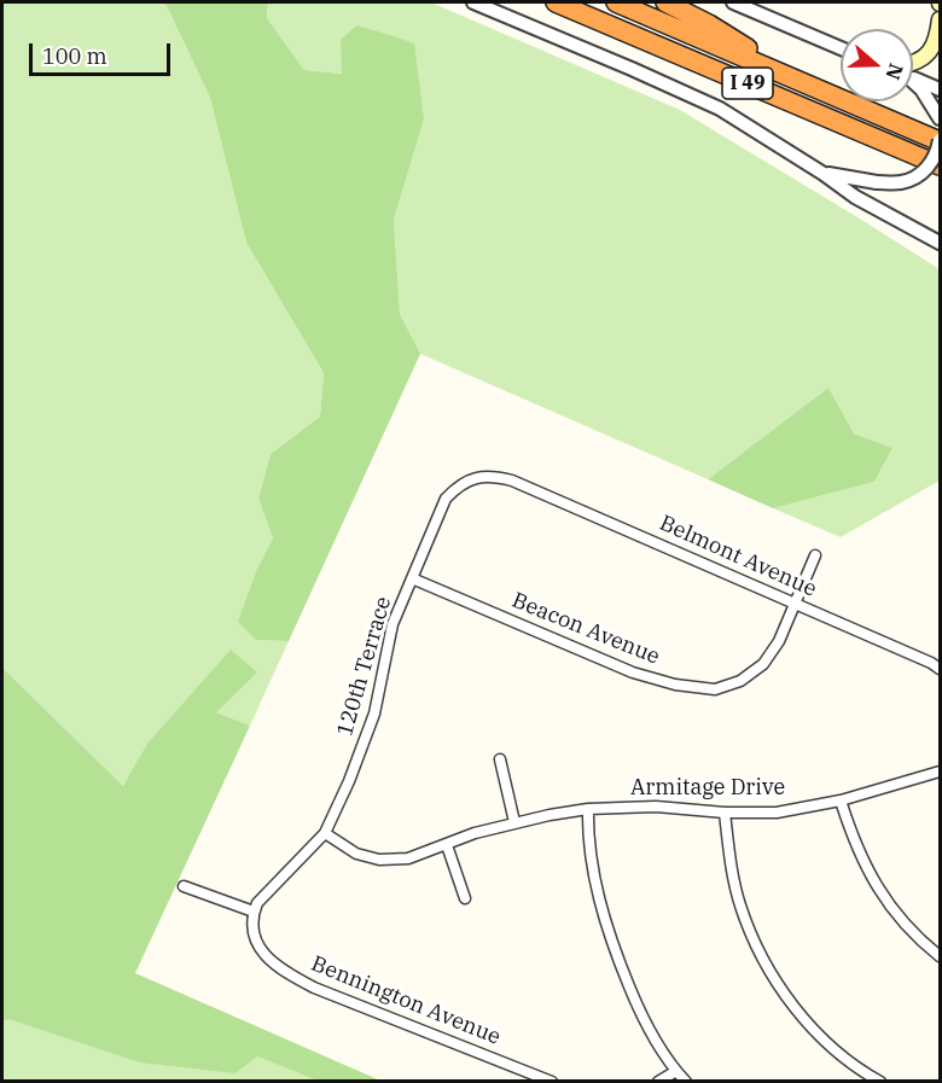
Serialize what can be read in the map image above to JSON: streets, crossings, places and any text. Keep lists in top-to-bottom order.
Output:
{
  "streets": {
    "highway": ["I 49"],
    "street": [
      "Belmont Avenue",
      "Beacon Avenue",
      "120th Terrace",
      "Armitage Drive",
      "Bennington Avenue"
    ]
  },
  "crossings": [
    ["Belmont Avenue", "Beacon Avenue"],
    ["Belmont Avenue", "120th Terrace"],
    ["Beacon Avenue", "120th Terrace"],
    ["120th Terrace", "Armitage Drive"],
    ["120th Terrace", "Bennington Avenue"]
  ],
  "scale_bar": "100 m",
  "north": "right"
}
